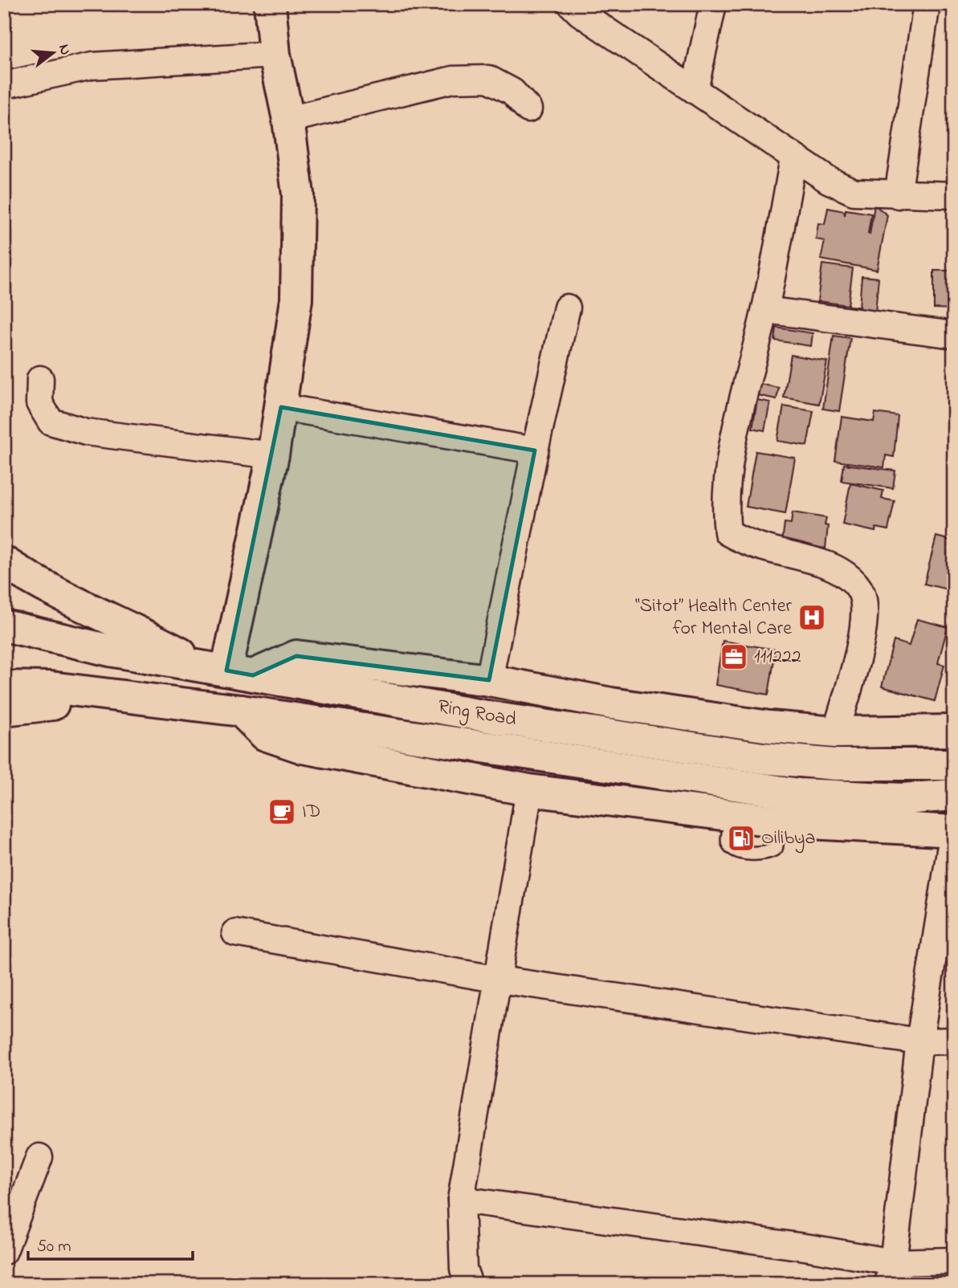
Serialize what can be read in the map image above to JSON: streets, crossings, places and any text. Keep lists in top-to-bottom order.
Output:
{
  "streets": {
    "main road": ["Ring Road"]
  },
  "places": {
    "hospital": ["“Sitot” Health Center for Mental Care"],
    "office": ["111222"],
    "cafe": ["ID"],
    "fuel station": ["Oilibya"]
  },
  "scale_bar": "50 m",
  "north": "right"
}
